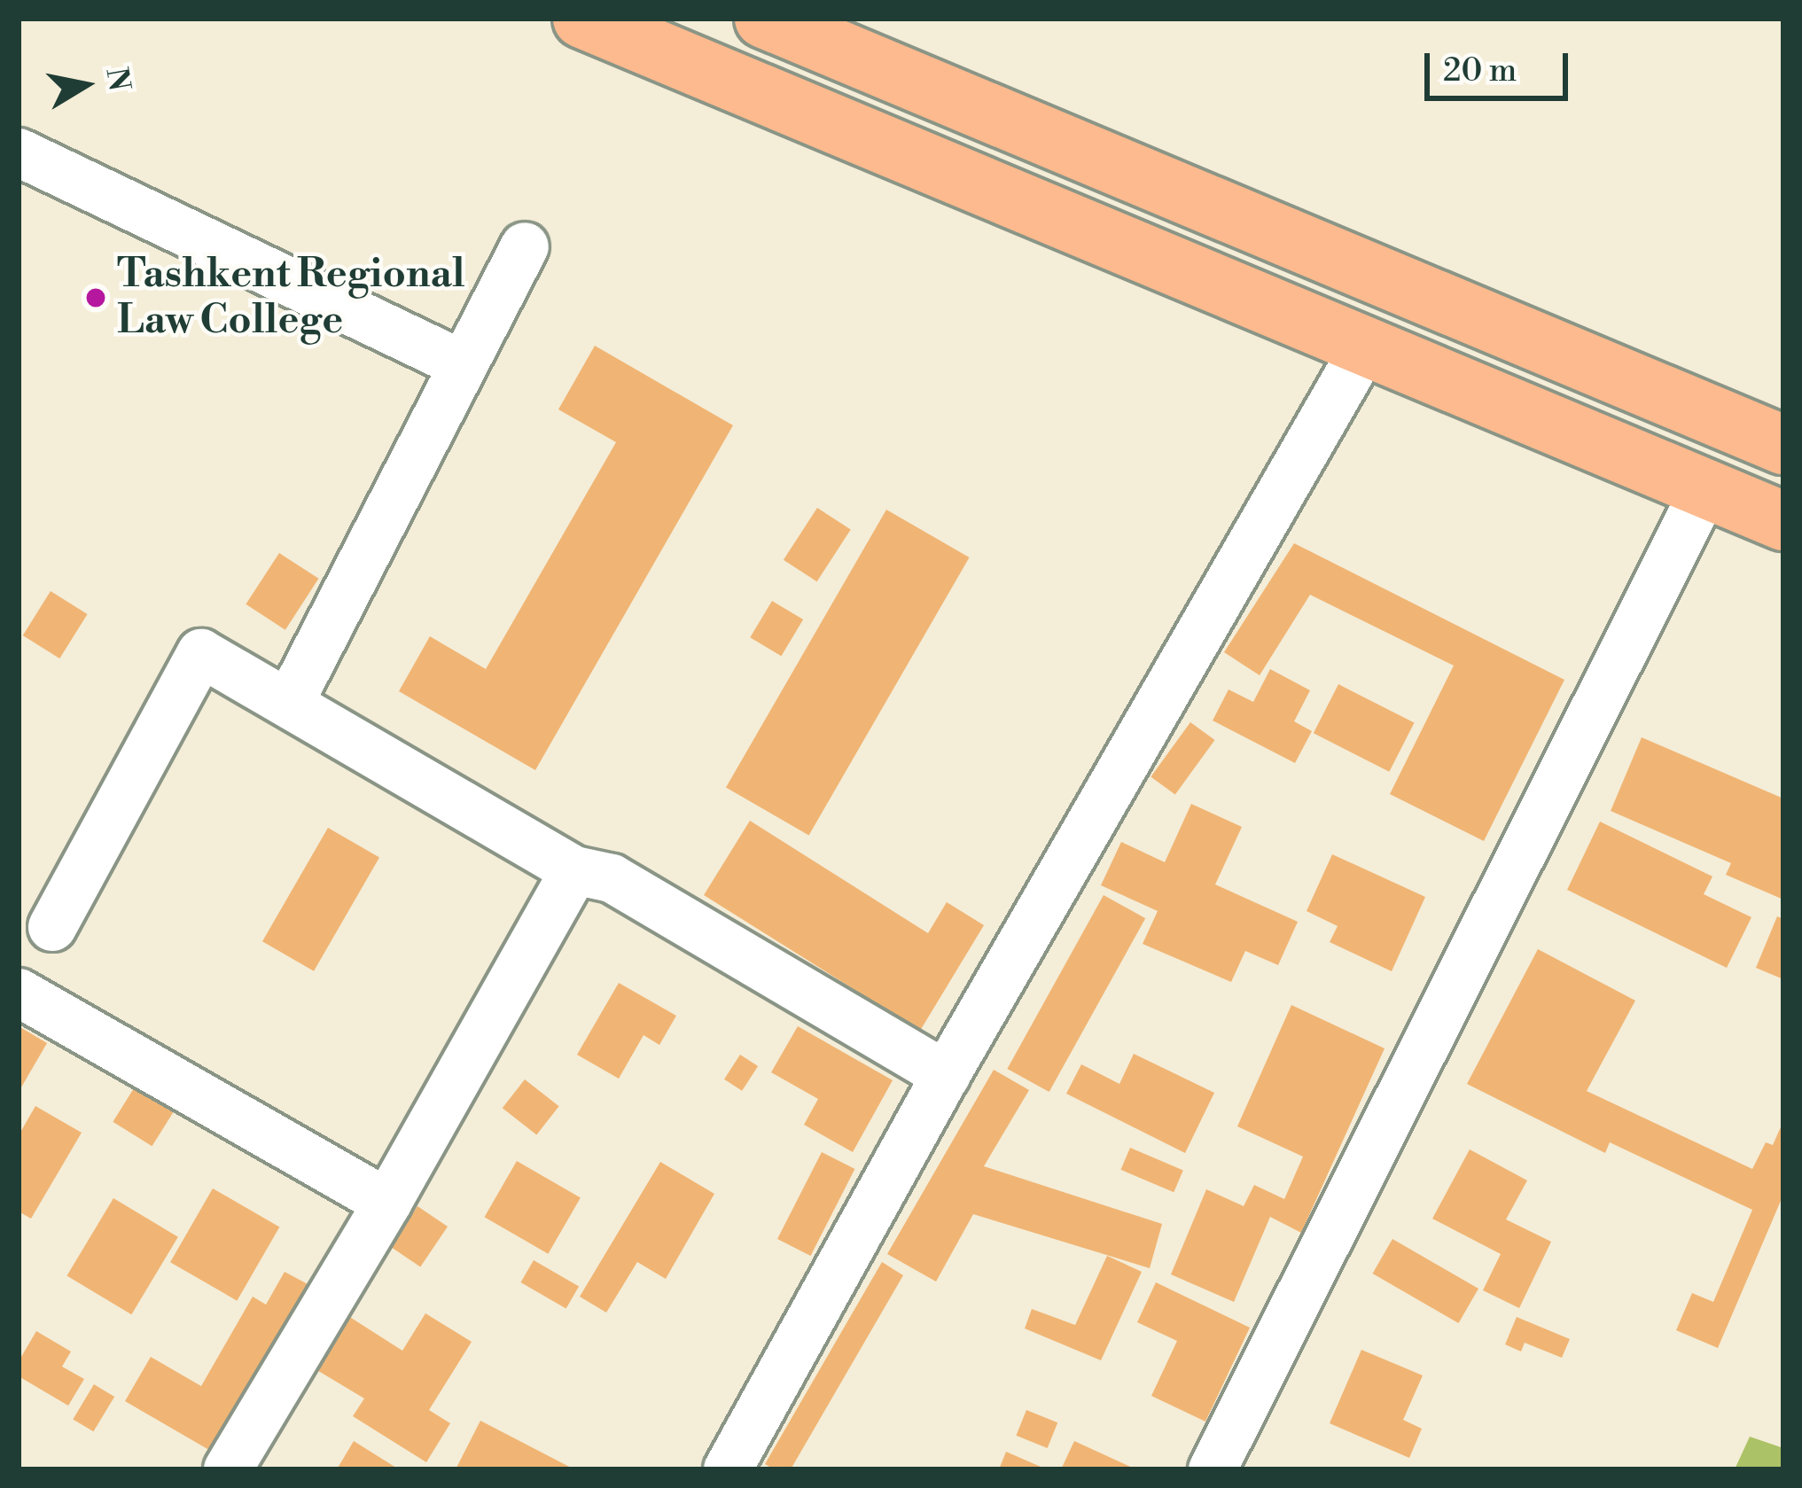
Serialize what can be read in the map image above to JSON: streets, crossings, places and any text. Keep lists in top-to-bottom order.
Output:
{
  "places": ["Tashkent Regional Law College"],
  "scale_bar": "20 m",
  "north": "right"
}
